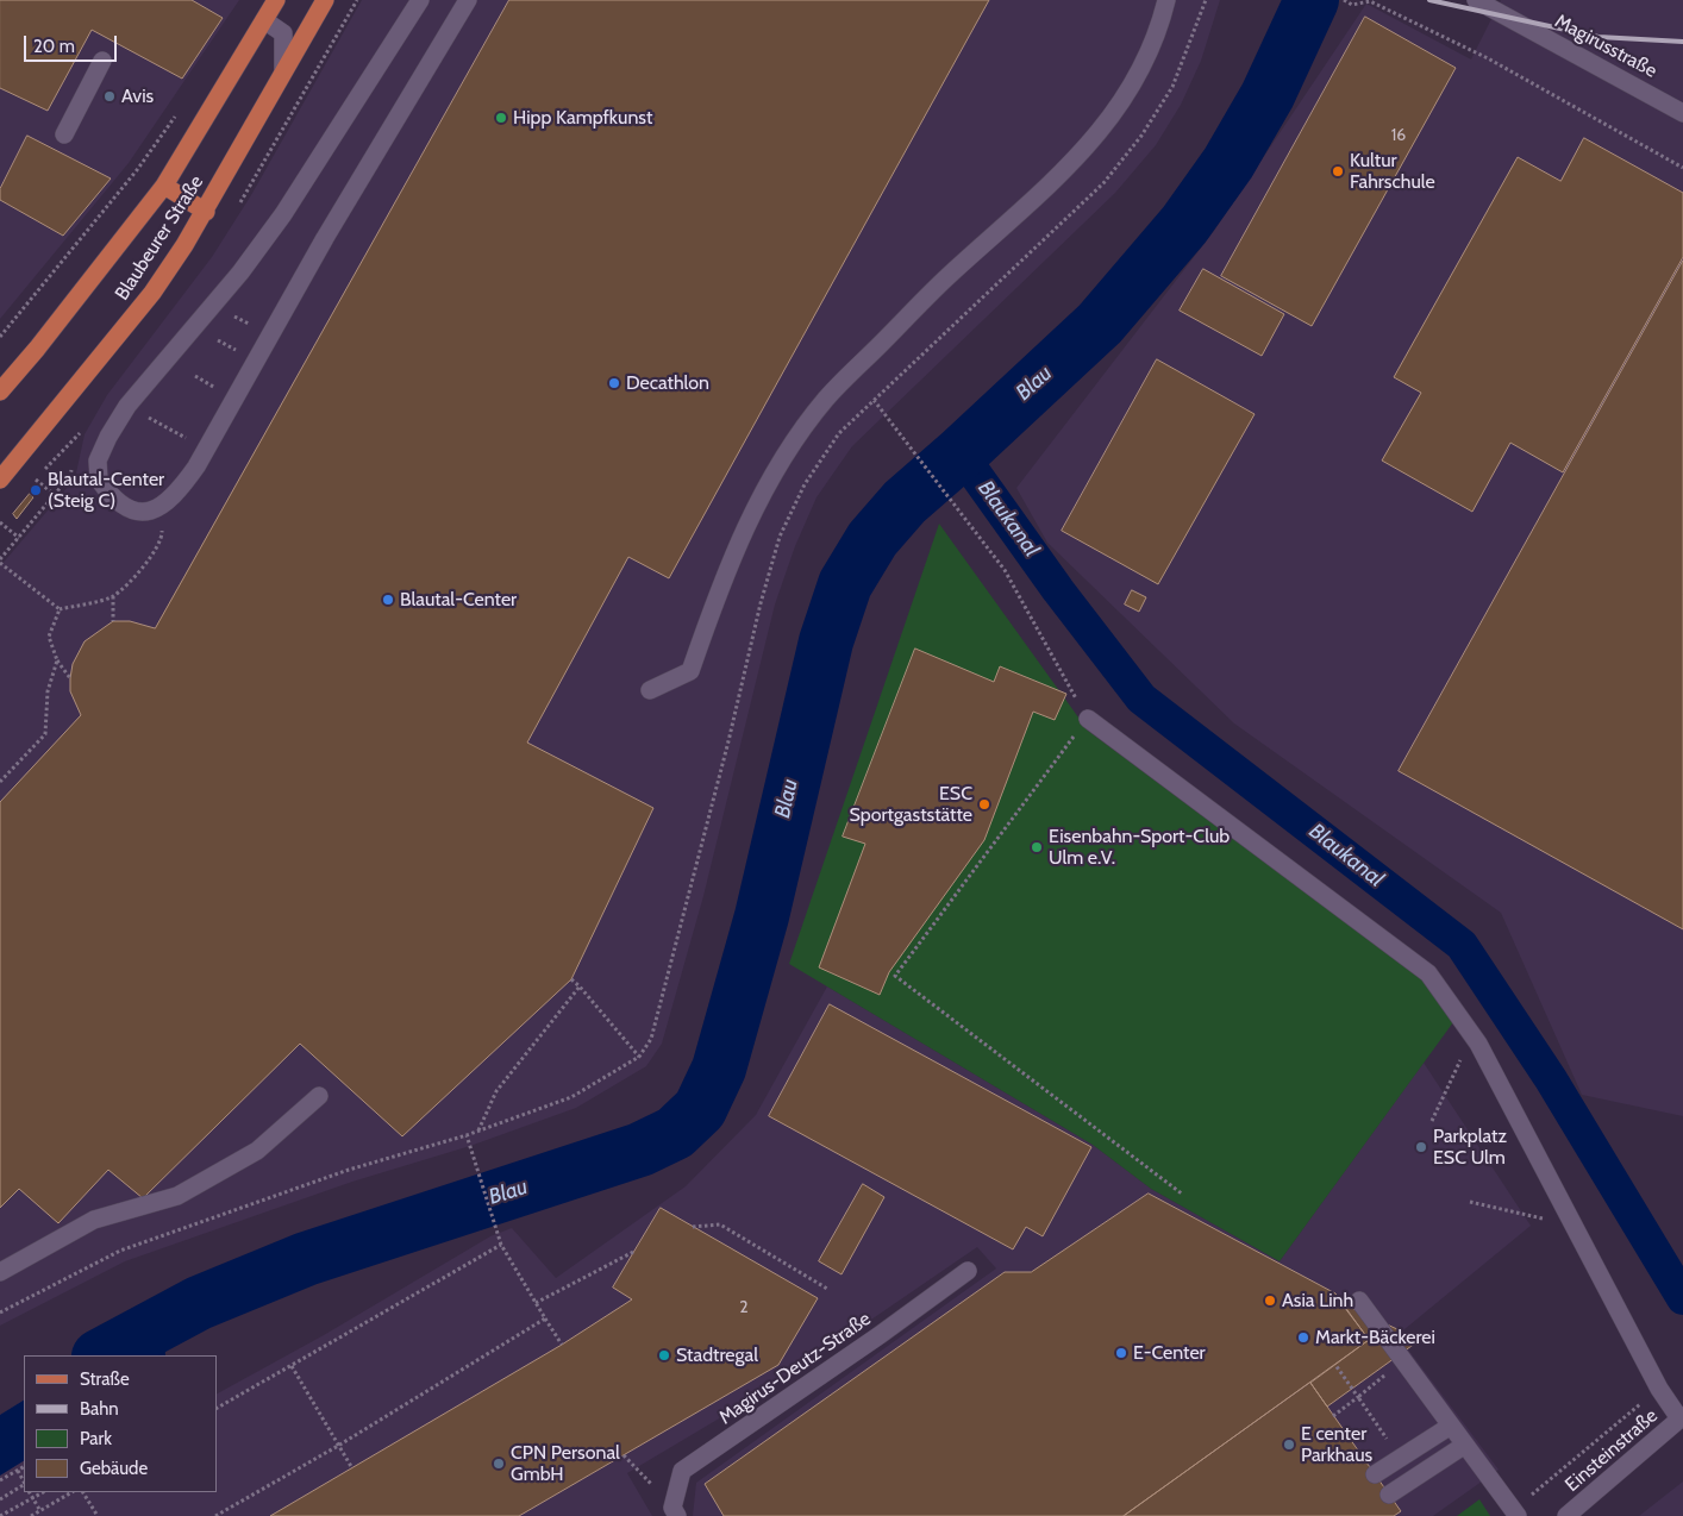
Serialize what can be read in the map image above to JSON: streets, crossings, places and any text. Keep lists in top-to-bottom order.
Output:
{
  "streets": {
    "main road": ["Blaubeurer Straße"],
    "street": ["Magirusstraße", "Magirus-Deutz-Straße", "Einsteinstraße"]
  },
  "water": ["Blau", "Blaukanal"],
  "places": [
    "Avis",
    "Hipp Kampfkunst",
    "Kultur Fahrschule",
    "Decathlon",
    "Blautal-Center (Steig C)",
    "Blautal-Center",
    "ESC Sportgaststätte",
    "Eisenbahn-Sport-Club Ulm e.V.",
    "Parkplatz ESC Ulm",
    "Asia Linh",
    "Markt-Bäckerei",
    "E-Center",
    "Stadtregal",
    "E center Parkhaus",
    "CPN Personal GmbH"
  ],
  "house_numbers": ["16", "2"],
  "legend": [
    "Straße",
    "Bahn",
    "Park",
    "Gebäude"
  ],
  "scale_bar": "20 m"
}
